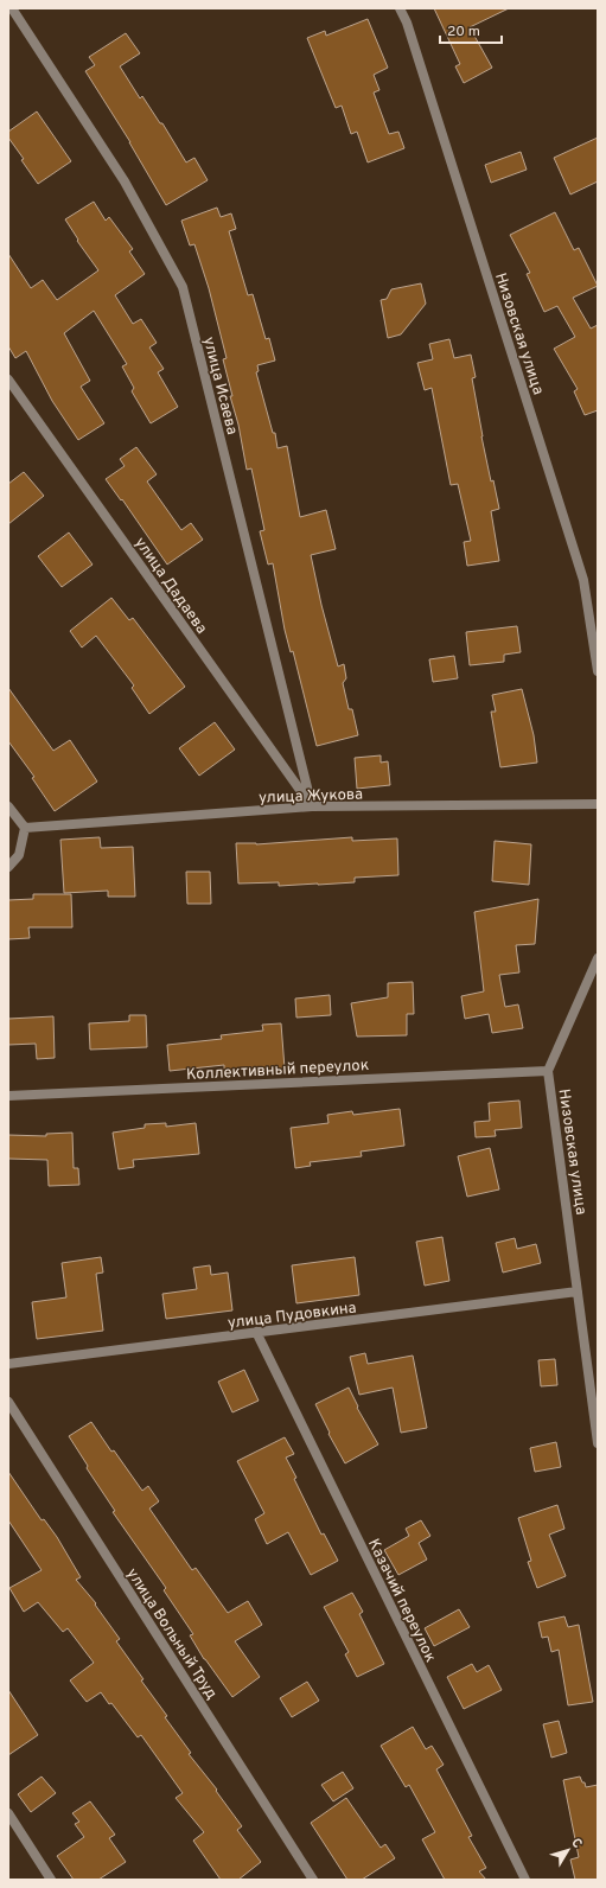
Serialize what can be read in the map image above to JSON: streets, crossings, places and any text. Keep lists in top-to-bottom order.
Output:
{
  "streets": {
    "street": [
      "Низовская улица",
      "улица Исаева",
      "улица Дадаева",
      "улица Жукова",
      "Коллективный переулок",
      "улица Пудовкина",
      "Казачий переулок",
      "улица Вольный Труд"
    ]
  },
  "crossings": [
    ["Низовская улица", "Коллективный переулок"],
    ["Низовская улица", "улица Пудовкина"],
    ["улица Исаева", "улица Дадаева"],
    ["улица Исаева", "улица Жукова"],
    ["улица Дадаева", "улица Жукова"],
    ["улица Пудовкина", "Казачий переулок"]
  ],
  "scale_bar": "20 m",
  "north": "top right"
}
